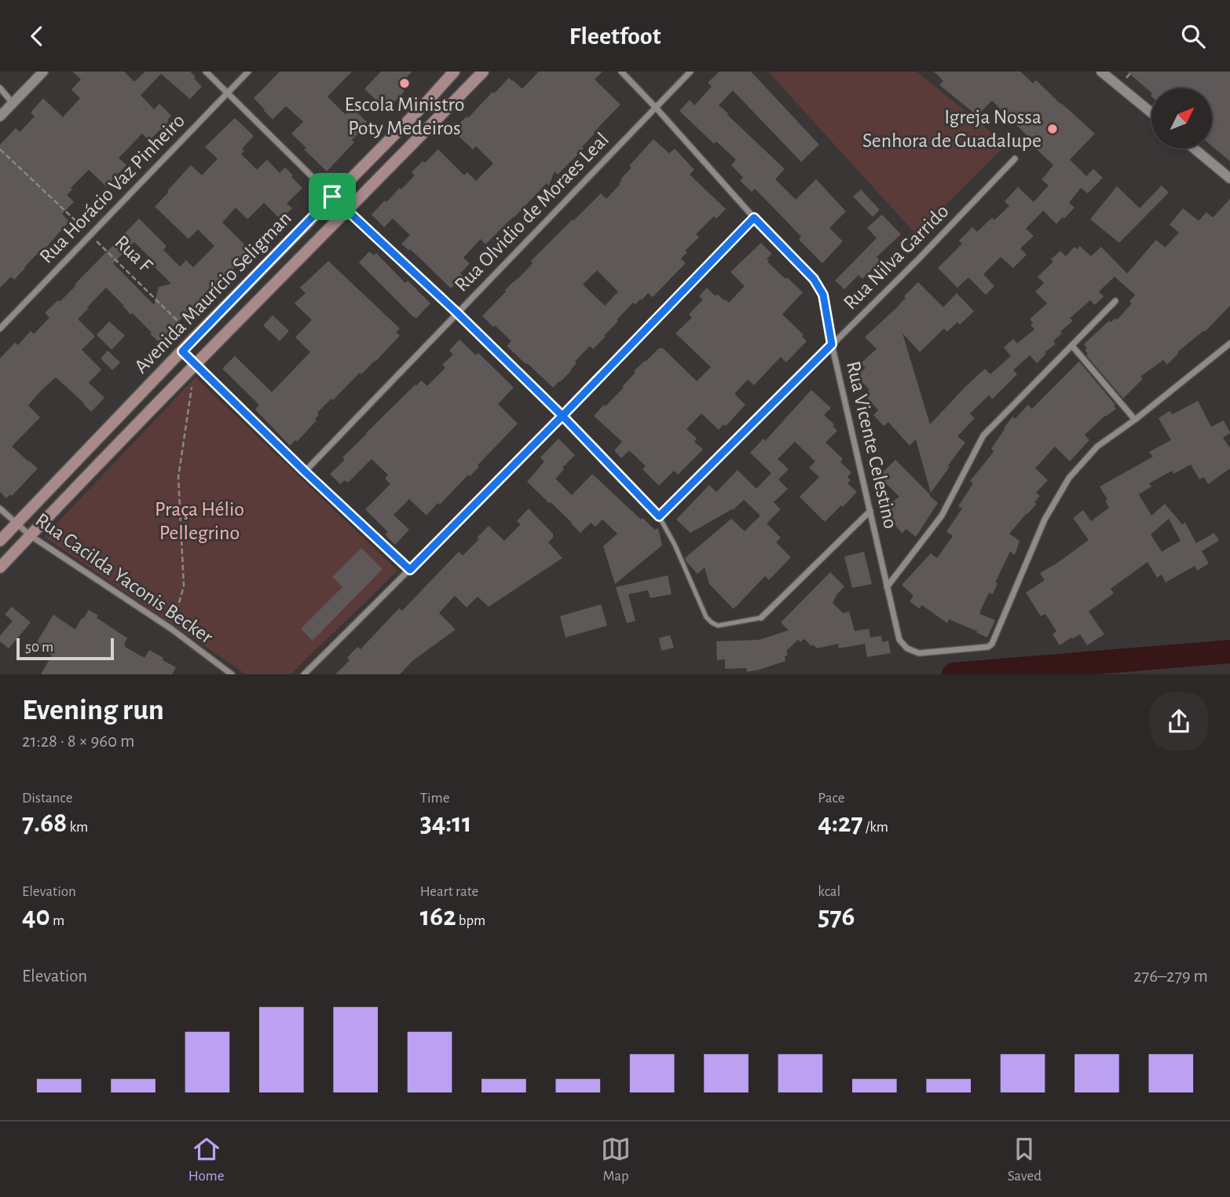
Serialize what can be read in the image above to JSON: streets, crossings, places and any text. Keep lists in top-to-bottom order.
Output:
{
  "streets": {
    "main road": ["Avenida Maurício Seligman"],
    "street": [
      "Rua Horácio Vaz Pinheiro",
      "Rua Olvidio de Moraes Leal",
      "Rua Nilva Garrido",
      "Rua Vicente Celestino",
      "Rua Cacilda Yaconis Becker"
    ],
    "path": ["Rua F"]
  },
  "crossings": [
    ["Rua Horácio Vaz Pinheiro", "Rua F"],
    ["Rua Olvidio de Moraes Leal", "Rua Vicente Celestino"],
    ["Rua F", "Avenida Maurício Seligman"],
    ["Rua Nilva Garrido", "Rua Vicente Celestino"],
    ["Avenida Maurício Seligman", "Rua Cacilda Yaconis Becker"]
  ],
  "parks": ["Praça Hélio Pellegrino"],
  "places": ["Escola Ministro Poty Medeiros", "Igreja Nossa Senhora de Guadalupe"],
  "scale_bar": "50 m",
  "north": "top right",
  "page": {
    "header": "Fleetfoot",
    "scale": "50 m",
    "heading": ["Evening run", "21:28 · 8 × 960 m"],
    "stats": [
      ["Distance", "7.68 km"],
      ["Time", "34:11"],
      ["Pace", "4:27 /km"],
      ["Elevation", "40 m"],
      ["Heart rate", "162 bpm"],
      ["kcal", "576"]
    ],
    "chart": ["Elevation", "276–279 m"],
    "tabs": ["Home", "Map", "Saved"]
  }
}
